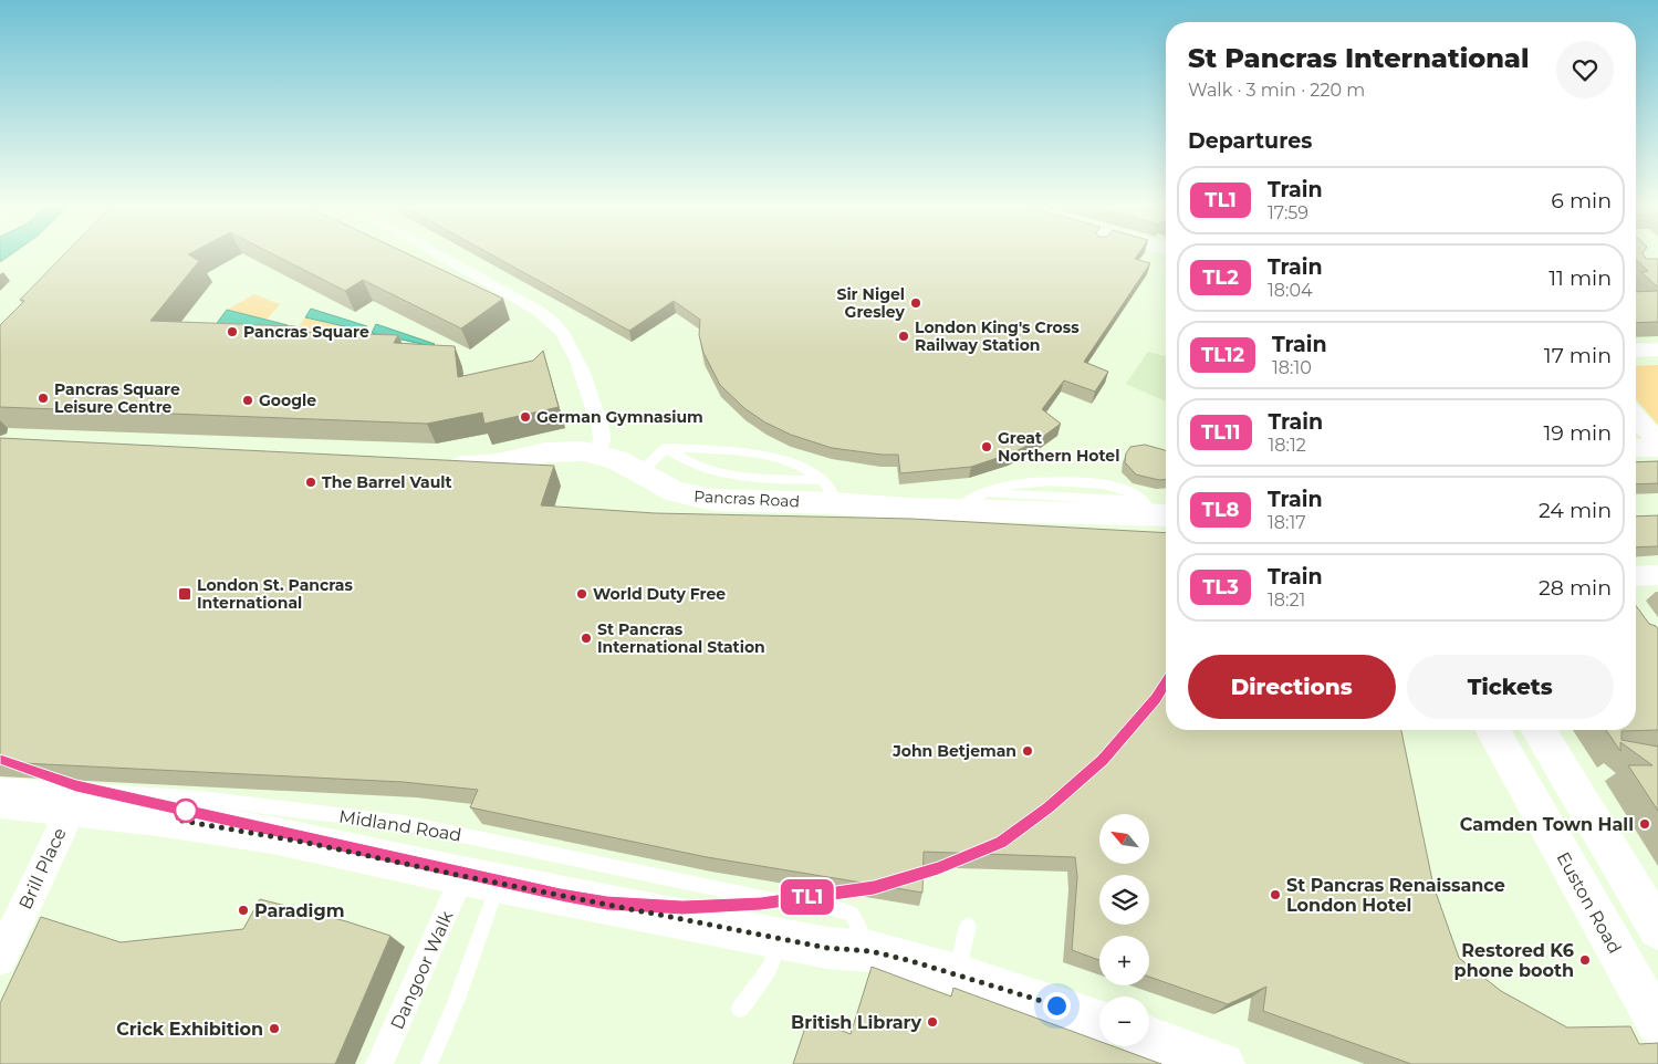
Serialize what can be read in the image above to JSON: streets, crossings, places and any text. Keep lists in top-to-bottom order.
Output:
{
  "streets": {
    "main road": ["Pancras Road", "Midland Road", "Euston Road"],
    "street": ["Brill Place", "Dangoor Walk"]
  },
  "crossings": [
    ["Midland Road", "Brill Place"],
    ["Midland Road", "Dangoor Walk"]
  ],
  "places": {
    "other": [
      "Sir Nigel Gresley",
      "Pancras Square",
      "London King's Cross Railway Station",
      "Pancras Square Leisure Centre",
      "Google",
      "German Gymnasium",
      "Great Northern Hotel",
      "The Barrel Vault",
      "World Duty Free",
      "St Pancras International Station",
      "John Betjeman",
      "Camden Town Hall",
      "St Pancras Renaissance London Hotel",
      "Paradigm",
      "Restored K6 phone booth",
      "British Library",
      "Crick Exhibition"
    ],
    "transit": ["London St. Pancras International"]
  },
  "north": "top left",
  "page": {
    "on_map": "TL1",
    "heading": [
      ["St Pancras International", "Walk · 3 min · 220 m"],
      "Departures"
    ],
    "list": [
      {
        "mark": "TL1",
        "name": "Train",
        "note": "17:59",
        "value": "6 min"
      },
      {
        "mark": "TL2",
        "name": "Train",
        "note": "18:04",
        "value": "11 min"
      },
      {
        "mark": "TL12",
        "name": "Train",
        "note": "18:10",
        "value": "17 min"
      },
      {
        "mark": "TL11",
        "name": "Train",
        "note": "18:12",
        "value": "19 min"
      },
      {
        "mark": "TL8",
        "name": "Train",
        "note": "18:17",
        "value": "24 min"
      },
      {
        "mark": "TL3",
        "name": "Train",
        "note": "18:21",
        "value": "28 min"
      }
    ],
    "buttons": ["Directions", "Tickets"],
    "map_buttons": ["+", "−"]
  }
}
